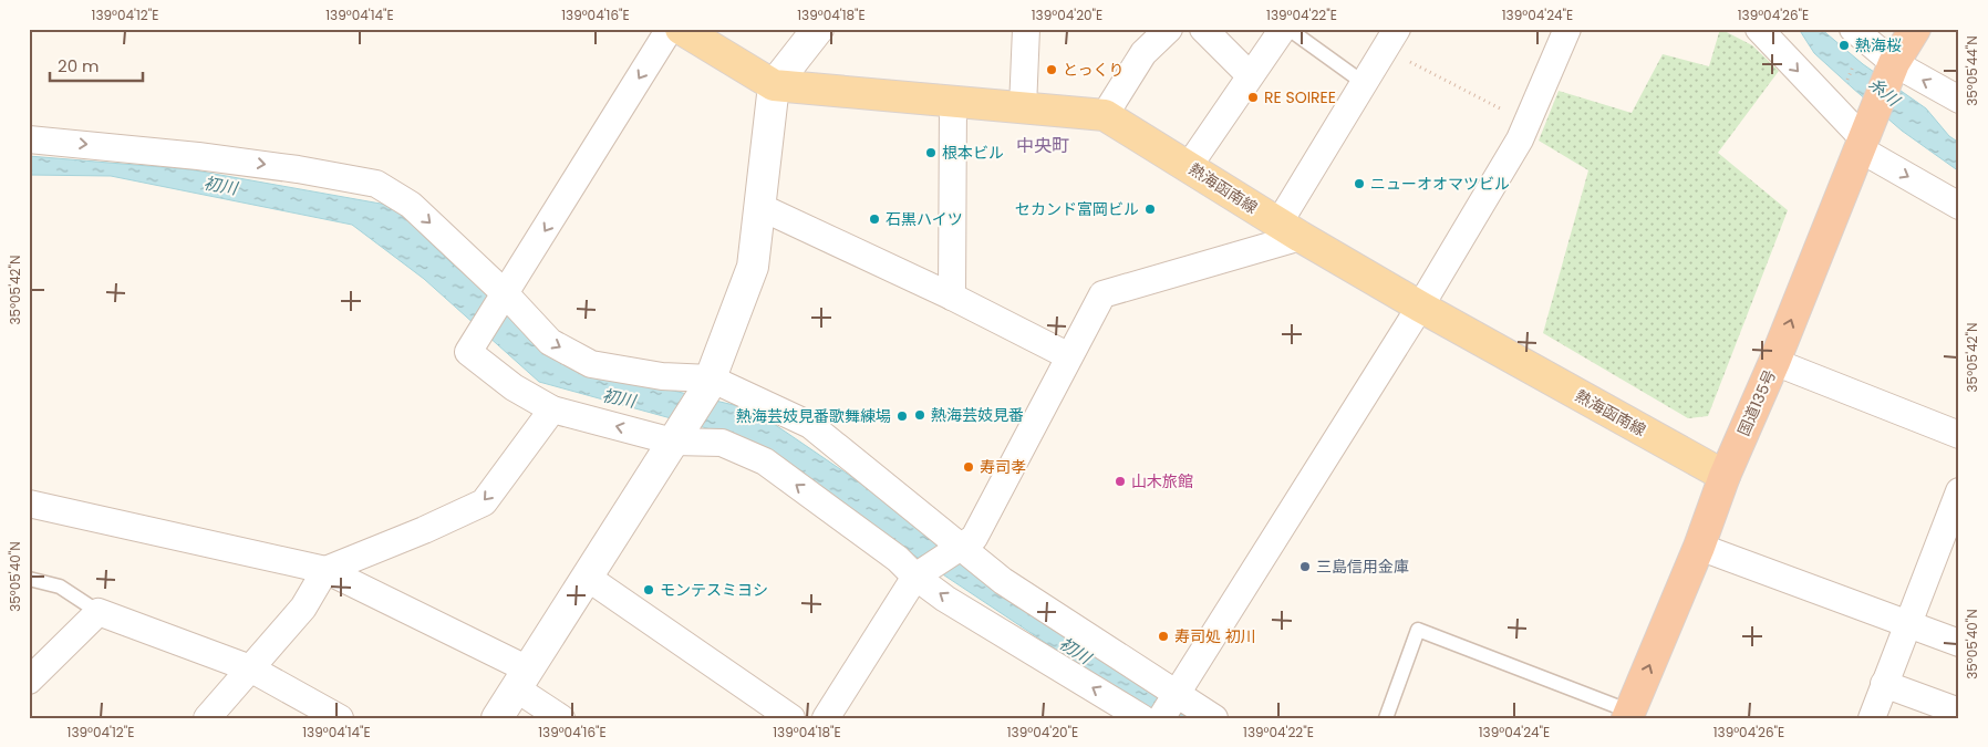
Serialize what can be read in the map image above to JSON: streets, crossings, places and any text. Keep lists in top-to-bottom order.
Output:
{
  "streets": {
    "highway": ["国道135号"],
    "main road": ["熱海函南線"]
  },
  "crossings": [
    ["熱海函南線", "国道135号"]
  ],
  "one_way": ["国道135号"],
  "districts": ["中央町"],
  "water": ["糸川", "初川"],
  "places": [
    "熱海桜",
    "とっくり",
    "RE SOIREE",
    "根本ビル",
    "ニューオオマツビル",
    "セカンド富岡ビル",
    "石黒ハイツ",
    "熱海芸妓見番",
    "熱海芸妓見番歌舞練場",
    "寿司孝",
    "山木旅館",
    "三島信用金庫",
    "モンテスミヨシ",
    "寿司処 初川"
  ],
  "scale_bar": "20 m",
  "coordinates": [
    "139°04'12\"E",
    "139°04'14\"E",
    "139°04'16\"E",
    "139°04'18\"E",
    "139°04'20\"E",
    "139°04'22\"E",
    "139°04'24\"E",
    "139°04'26\"E",
    "35°05'44\"N",
    "35°05'42\"N",
    "35°05'40\"N"
  ]
}
